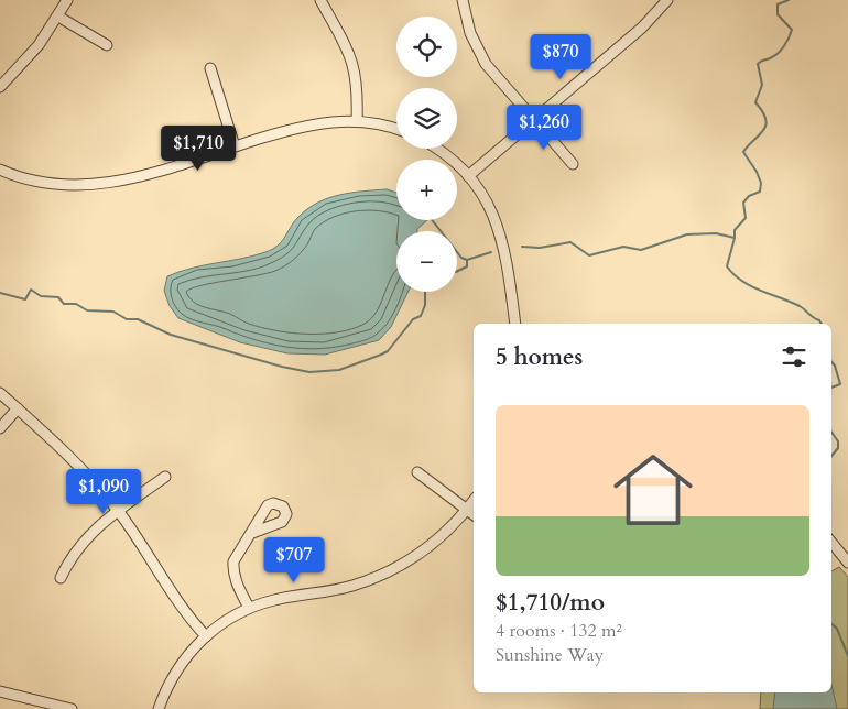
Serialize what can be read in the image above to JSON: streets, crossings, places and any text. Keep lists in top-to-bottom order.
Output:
{
  "page": {
    "map_buttons": ["+", "−"],
    "price": [
      "$870",
      "$1,260",
      "$1,710",
      "$1,090",
      "$707"
    ],
    "heading": "5 homes",
    "list": [
      {
        "name": "$1,710/mo",
        "note": "4 rooms · 132 m² · Sunshine Way"
      }
    ]
  }
}
